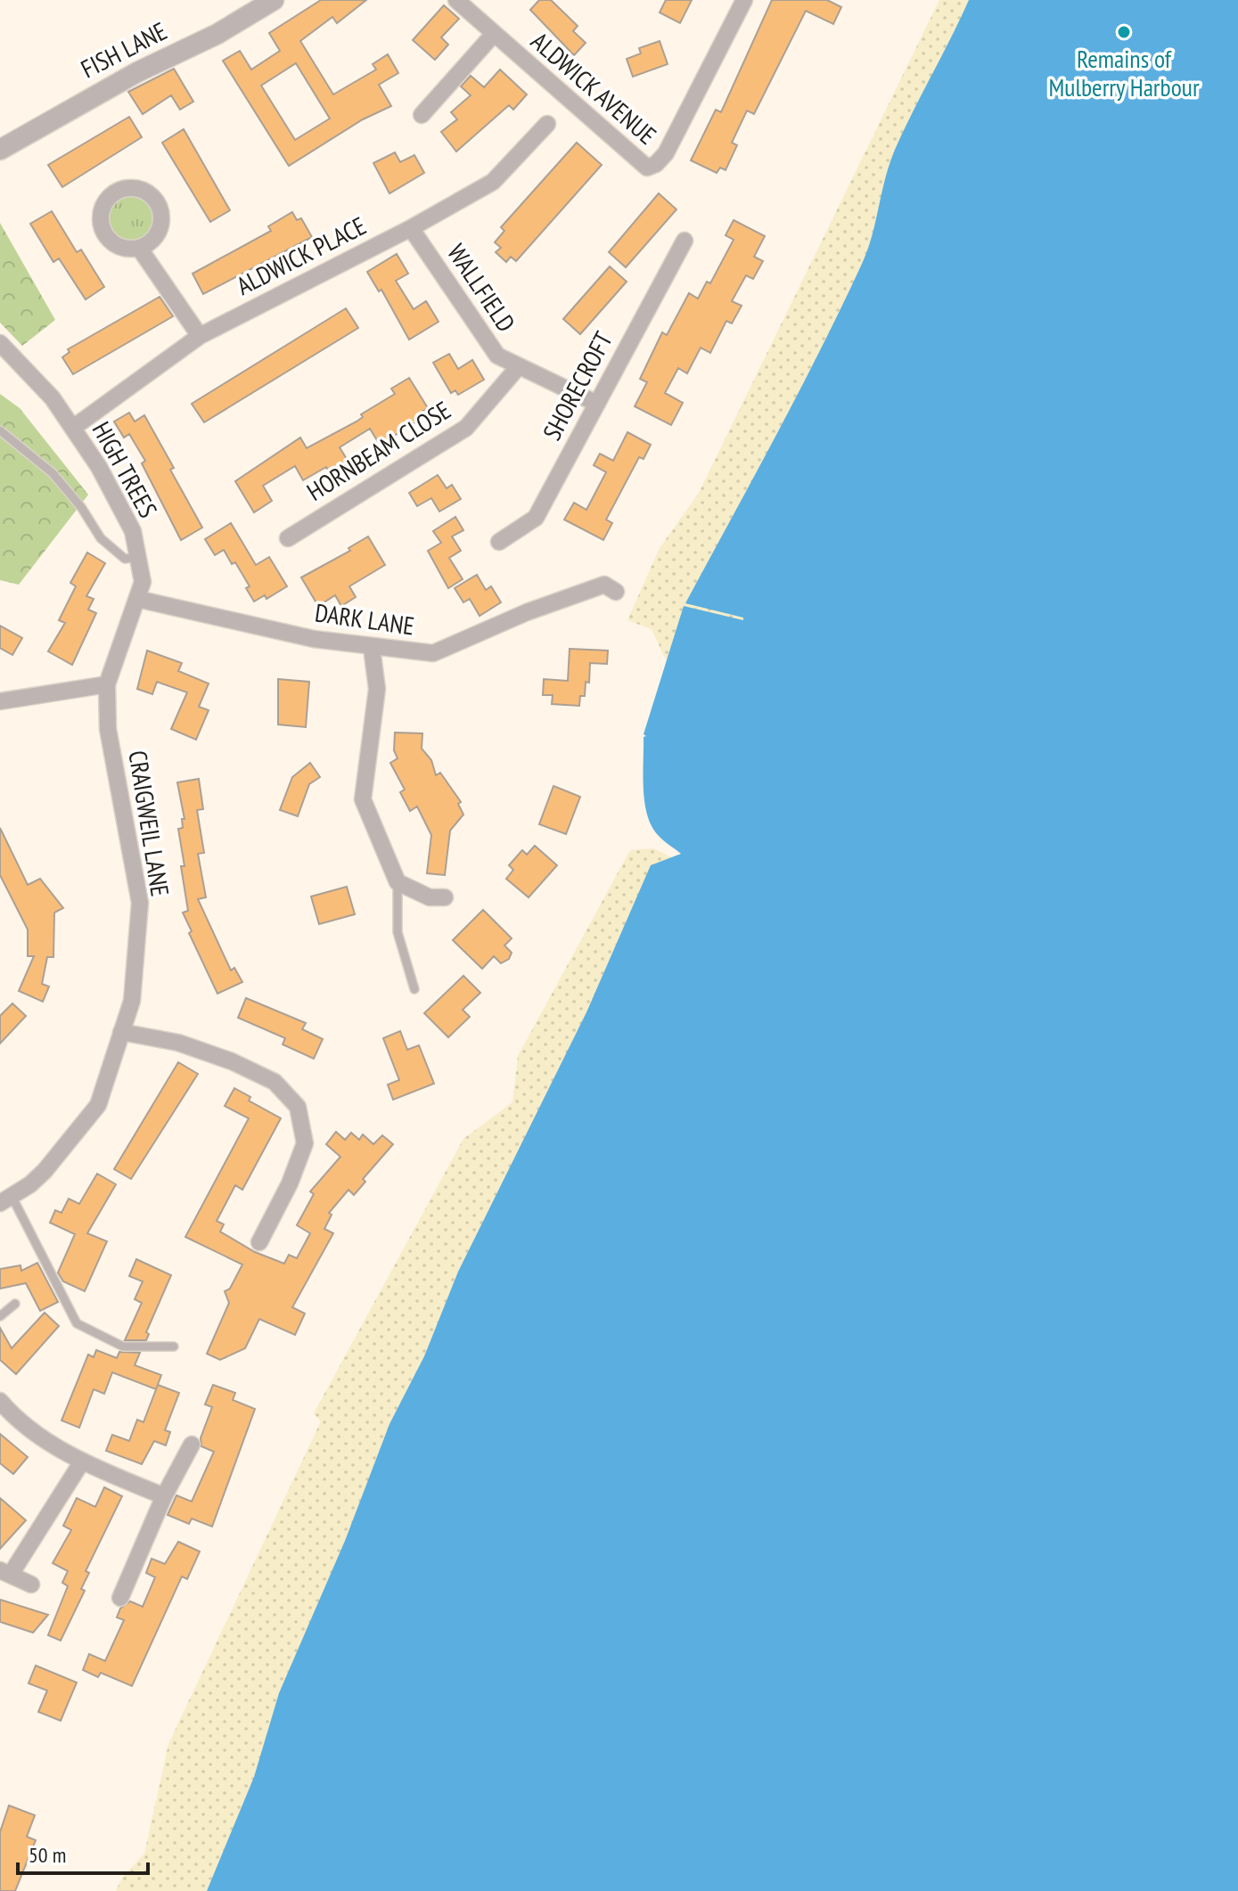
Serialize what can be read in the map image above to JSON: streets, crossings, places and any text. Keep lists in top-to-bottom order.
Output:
{
  "streets": {
    "street": [
      "FISH LANE",
      "ALDWICK AVENUE",
      "ALDWICK PLACE",
      "WALLFIELD",
      "SHORECROFT",
      "HORNBEAM CLOSE",
      "HIGH TREES",
      "DARK LANE",
      "CRAIGWEIL LANE"
    ]
  },
  "crossings": [
    ["ALDWICK PLACE", "WALLFIELD"],
    ["ALDWICK PLACE", "HIGH TREES"],
    ["WALLFIELD", "SHORECROFT"],
    ["WALLFIELD", "HORNBEAM CLOSE"],
    ["HIGH TREES", "DARK LANE"],
    ["HIGH TREES", "CRAIGWEIL LANE"]
  ],
  "places": ["Remains of Mulberry Harbour"],
  "scale_bar": "50 m"
}
